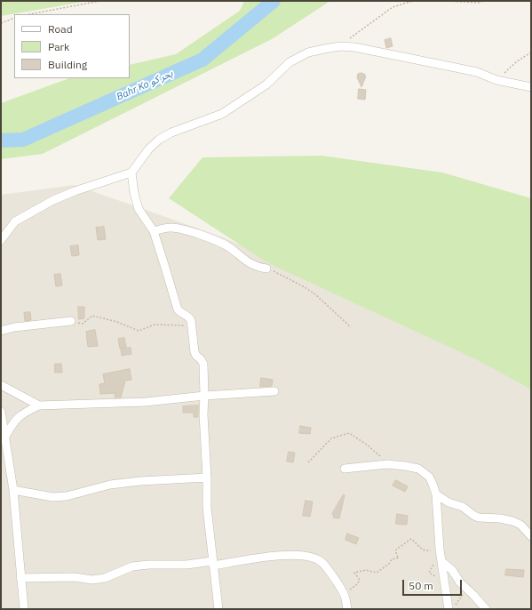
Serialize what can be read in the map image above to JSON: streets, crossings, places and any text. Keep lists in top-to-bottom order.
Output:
{
  "water": ["Bahr Ko بحر كو"],
  "legend": ["Road", "Park", "Building"],
  "scale_bar": "50 m"
}
